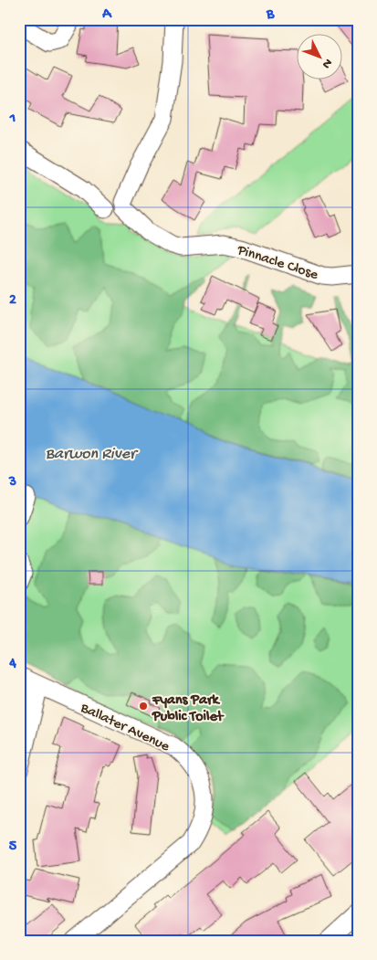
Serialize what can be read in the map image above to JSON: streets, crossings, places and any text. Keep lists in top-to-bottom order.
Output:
{
  "streets": {
    "street": ["Pinnacle Close", "Ballater Avenue"]
  },
  "water": ["Barwon River"],
  "places": ["Fyans Park Public Toilet"],
  "north": "bottom right",
  "grid": {
    "columns": ["A", "B"],
    "rows": [
      "1",
      "2",
      "3",
      "4",
      "5"
    ]
  }
}
